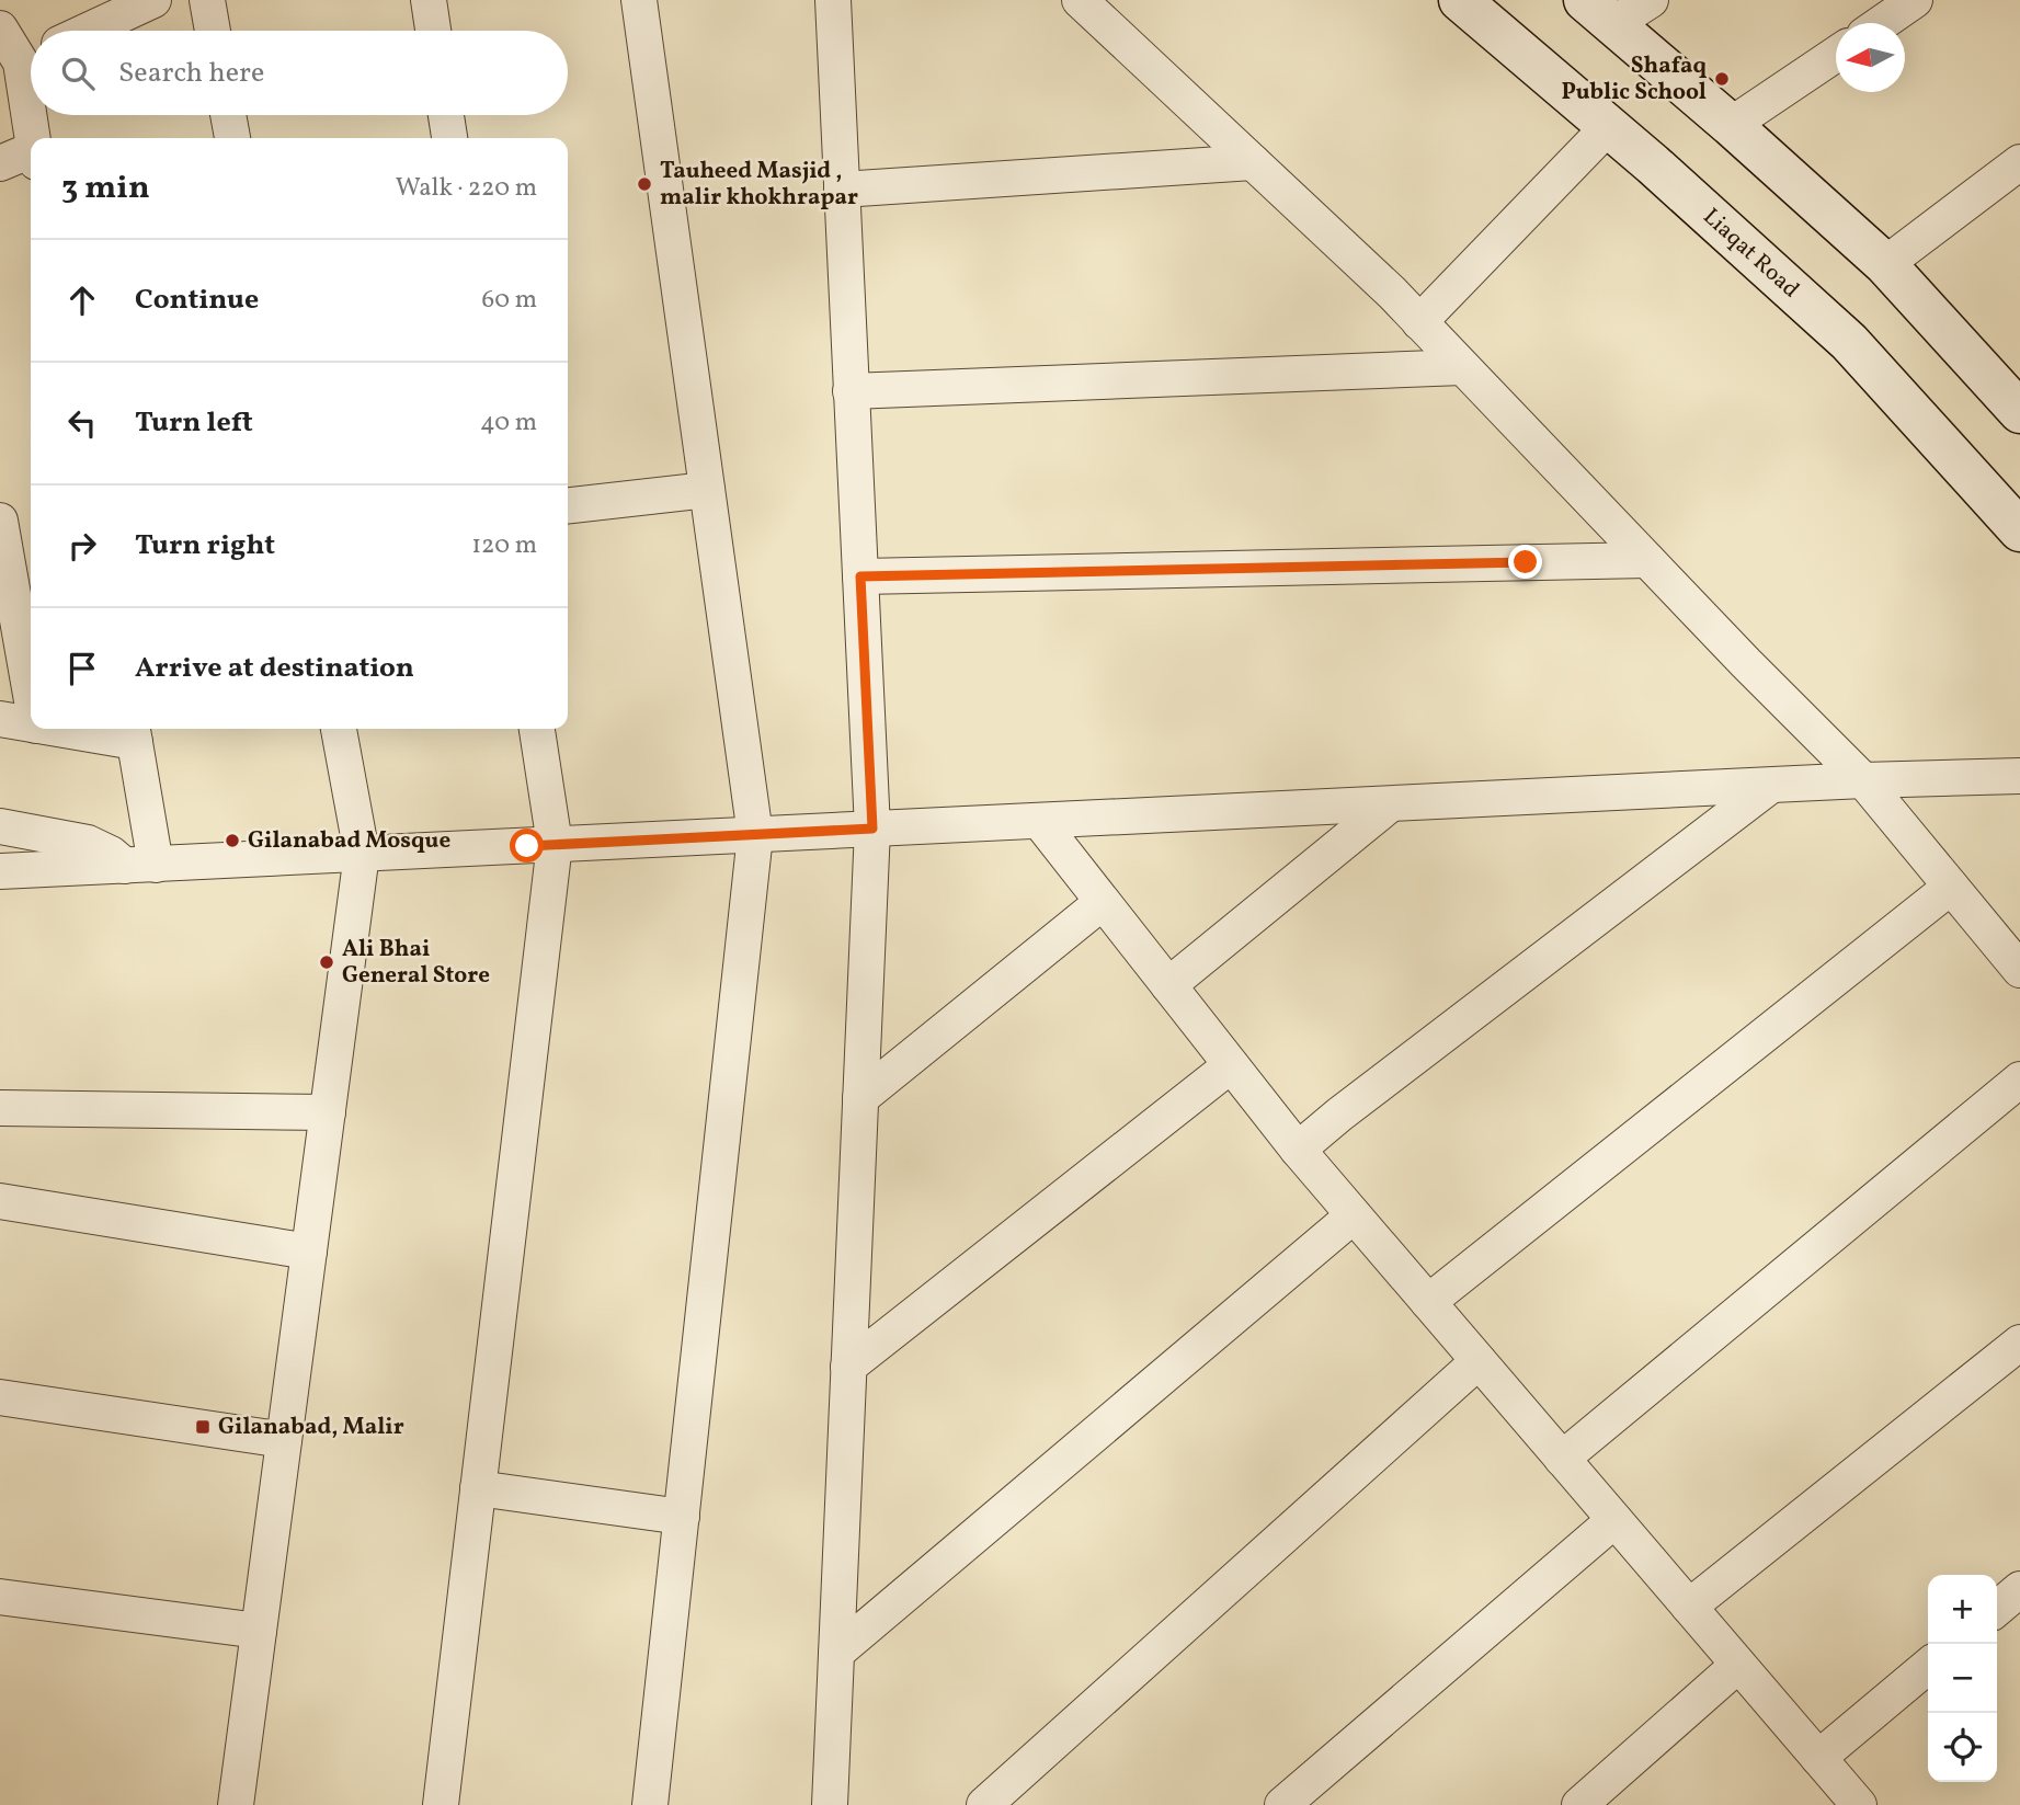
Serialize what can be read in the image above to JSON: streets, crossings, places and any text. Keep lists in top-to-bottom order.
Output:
{
  "streets": {
    "main road": ["Liaqat Road"]
  },
  "places": {
    "other": [
      "Shafaq Public School",
      "Tauheed Masjid , malir khokhrapar",
      "Gilanabad Mosque",
      "Ali Bhai General Store"
    ],
    "transit": ["Gilanabad, Malir"]
  },
  "north": "left",
  "page": {
    "search": "Search here",
    "heading": ["3 min", "Walk · 220 m"],
    "list": [
      ["Continue", "60 m"],
      ["Turn left", "40 m"],
      ["Turn right", "120 m"],
      "Arrive at destination"
    ],
    "map_buttons": ["+", "−"]
  }
}
